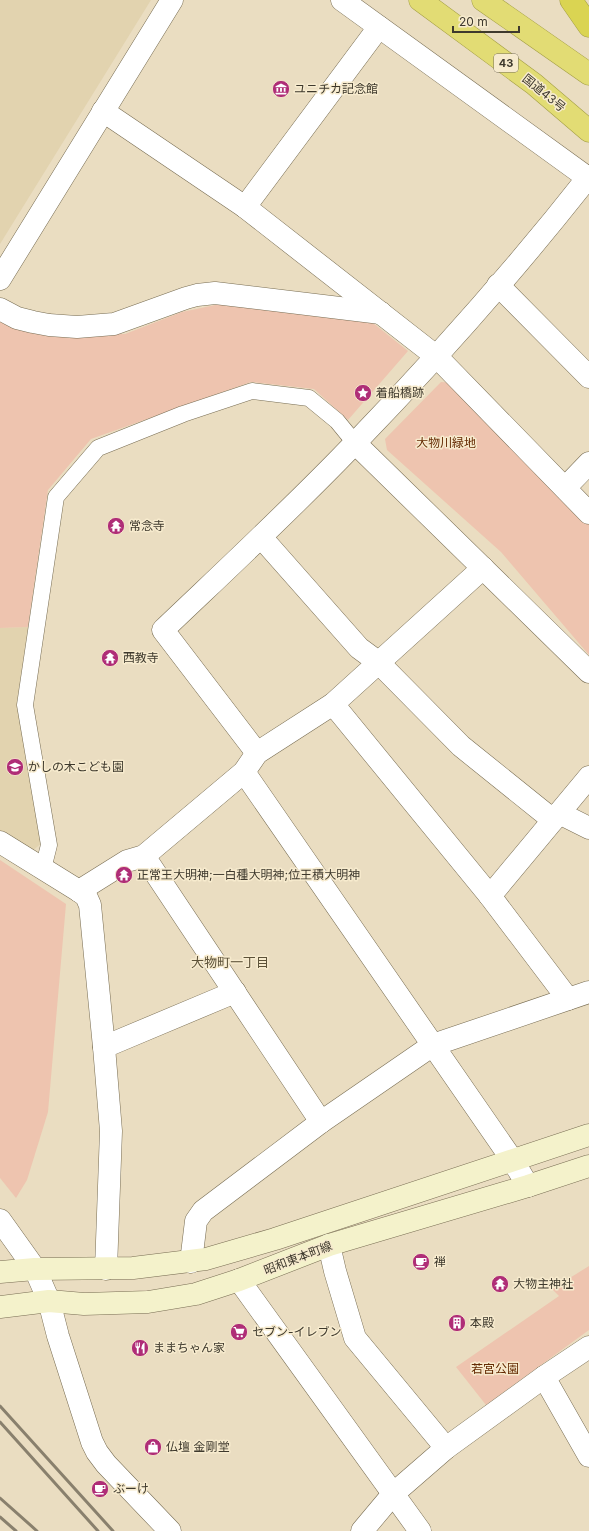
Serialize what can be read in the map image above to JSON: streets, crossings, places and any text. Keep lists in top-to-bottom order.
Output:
{
  "streets": {
    "highway": ["43", "国道43号"],
    "main road": ["昭和東本町線"]
  },
  "districts": ["大物町一丁目"],
  "parks": ["大物川緑地", "若宮公園"],
  "places": {
    "museum": ["ユニチカ記念館"],
    "place": ["着船橋跡"],
    "temple": [
      "常念寺",
      "西教寺",
      "正常王大明神;一白種大明神;位王積大明神",
      "大物主神社"
    ],
    "school or university": ["かしの木こども園"],
    "cafe": ["禅", "ぶーけ"],
    "building": ["本殿"],
    "supermarket": ["セブン-イレブン"],
    "restaurant": ["ままちゃん家"],
    "shop": ["仏壇 金剛堂"]
  },
  "scale_bar": "20 m"
}
